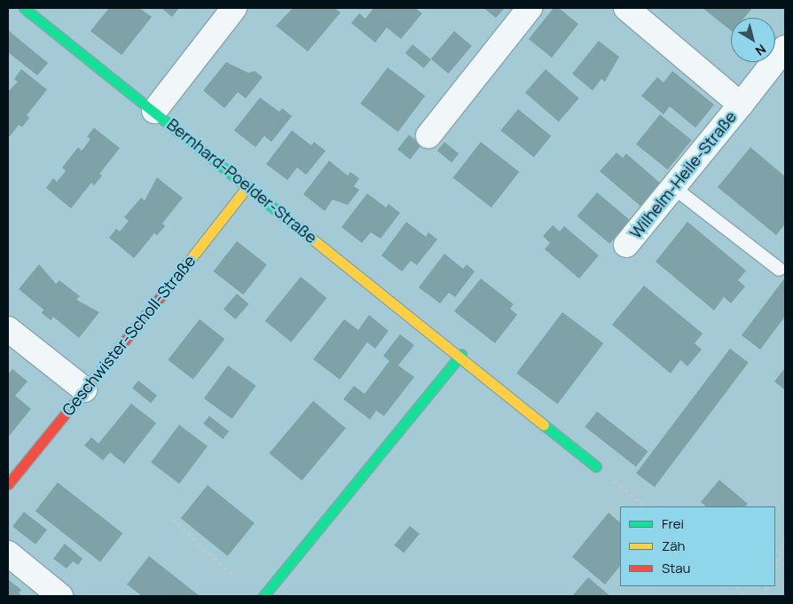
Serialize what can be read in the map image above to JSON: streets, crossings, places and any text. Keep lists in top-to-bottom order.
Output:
{
  "streets": {
    "street": ["Wilhelm-Heile-Straße", "Bernhard-Poelder-Straße", "Geschwister-Scholl-Straße"]
  },
  "crossings": [
    ["Bernhard-Poelder-Straße", "Geschwister-Scholl-Straße"]
  ],
  "legend": ["Frei", "Zäh", "Stau"],
  "north": "bottom right"
}
